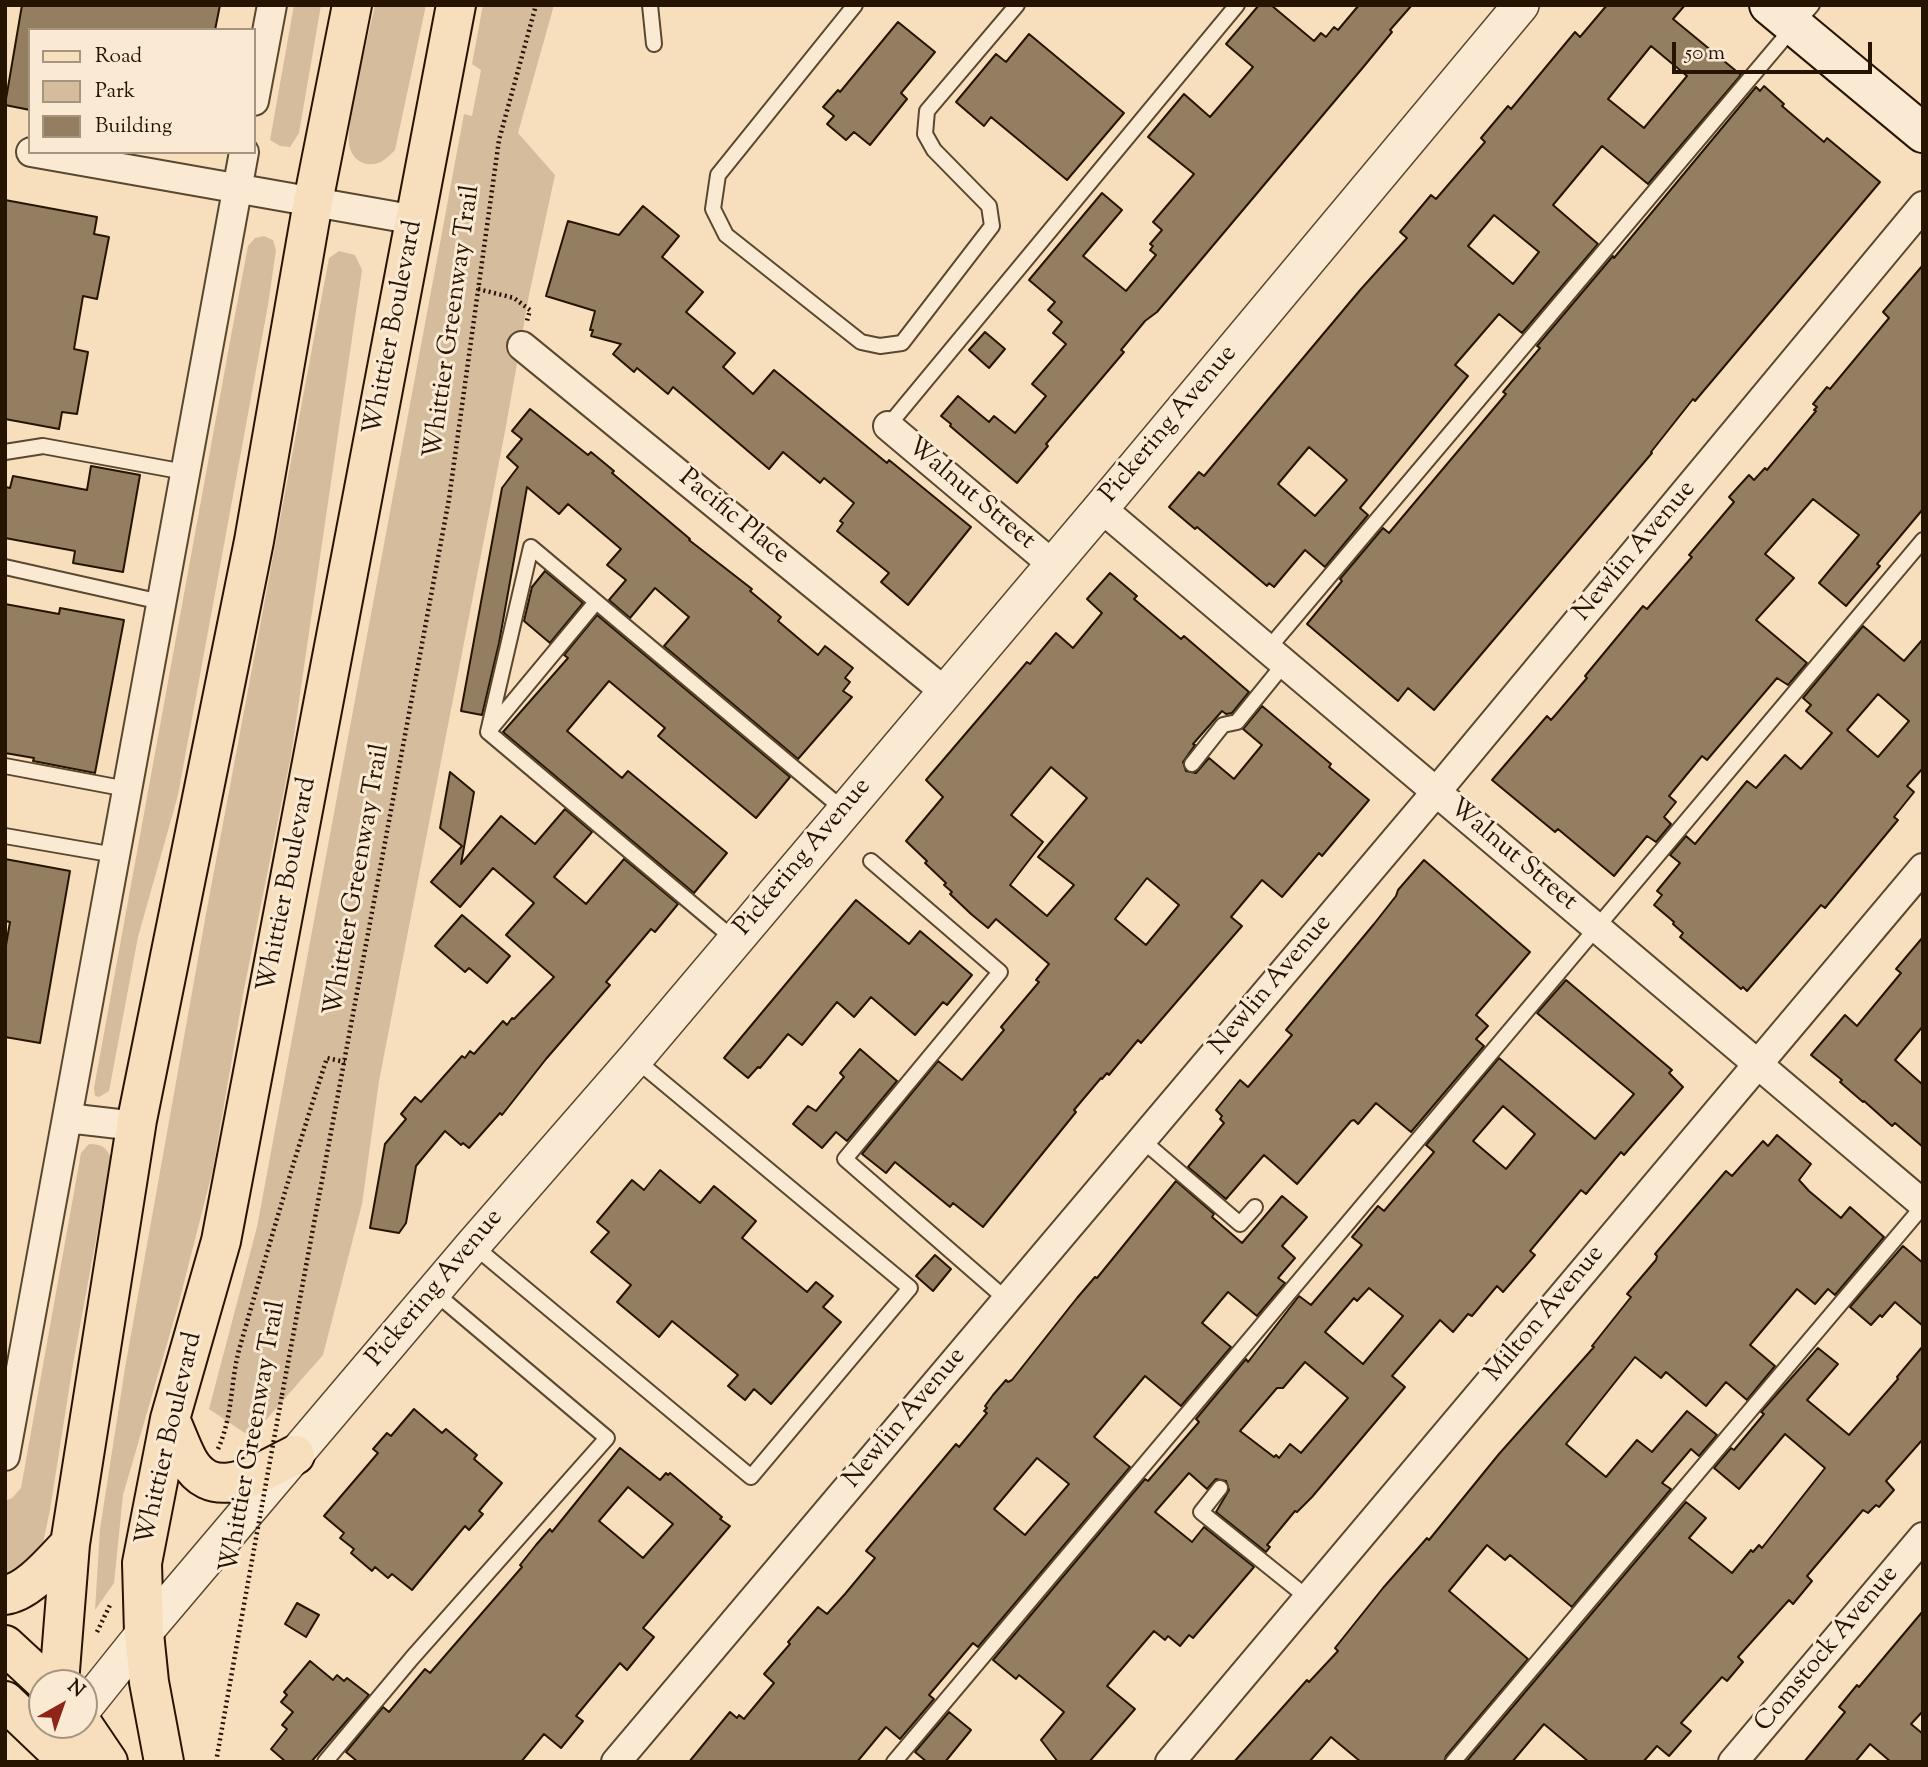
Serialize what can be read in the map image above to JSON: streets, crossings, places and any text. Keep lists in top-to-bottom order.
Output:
{
  "streets": {
    "main road": ["Whittier Boulevard"],
    "street": [
      "Pickering Avenue",
      "Walnut Street",
      "Pacific Place",
      "Newlin Avenue",
      "Milton Avenue",
      "Comstock Avenue"
    ],
    "path": ["Whittier Greenway Trail"]
  },
  "crossings": [
    ["Whittier Boulevard", "Pickering Avenue"],
    ["Pickering Avenue", "Walnut Street"],
    ["Pickering Avenue", "Pacific Place"],
    ["Walnut Street", "Newlin Avenue"],
    ["Walnut Street", "Milton Avenue"]
  ],
  "legend": ["Road", "Park", "Building"],
  "scale_bar": "50 m",
  "north": "top right"
}
